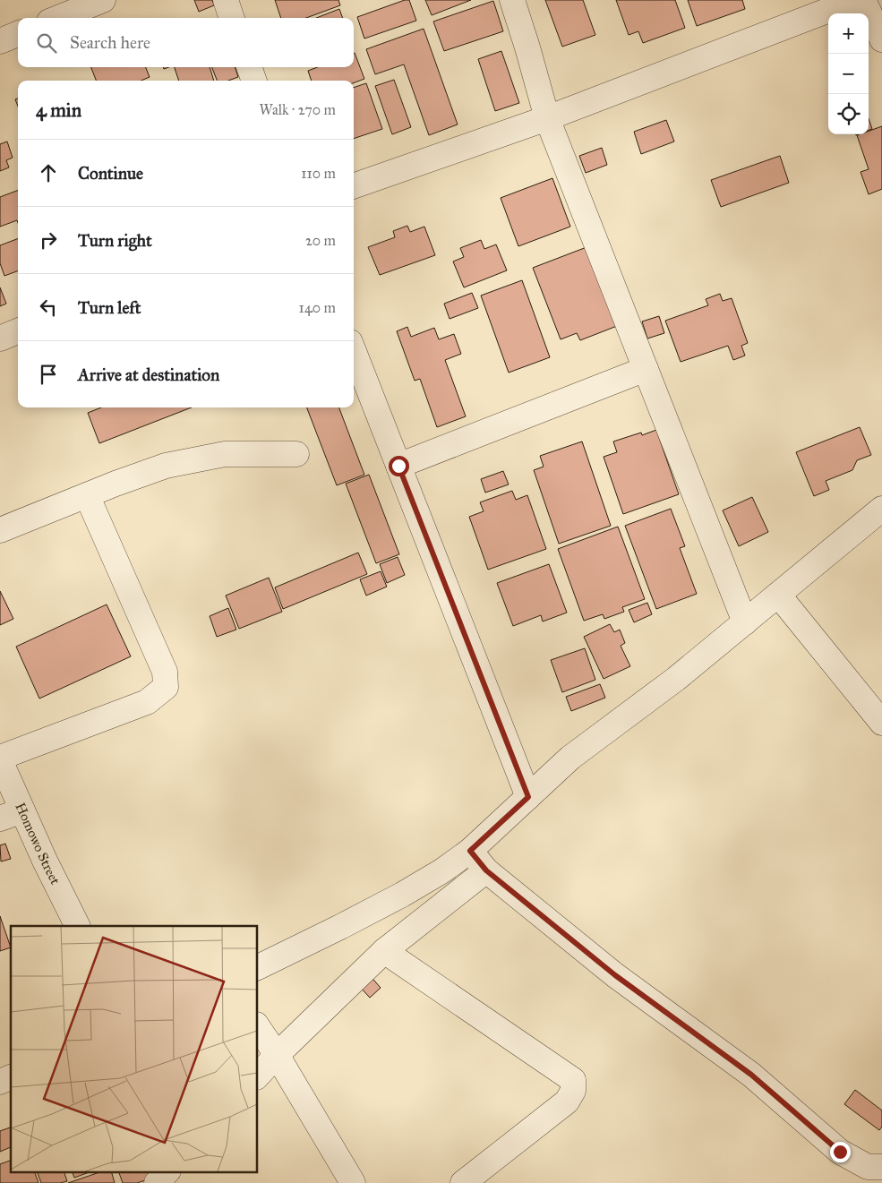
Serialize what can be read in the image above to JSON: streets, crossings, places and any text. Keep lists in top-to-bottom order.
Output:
{
  "streets": {
    "street": ["Homowo Street"]
  },
  "page": {
    "map_buttons": ["+", "−"],
    "search": "Search here",
    "heading": ["4 min", "Walk · 270 m"],
    "list": [
      ["Continue", "110 m"],
      ["Turn right", "20 m"],
      ["Turn left", "140 m"],
      "Arrive at destination"
    ]
  }
}
